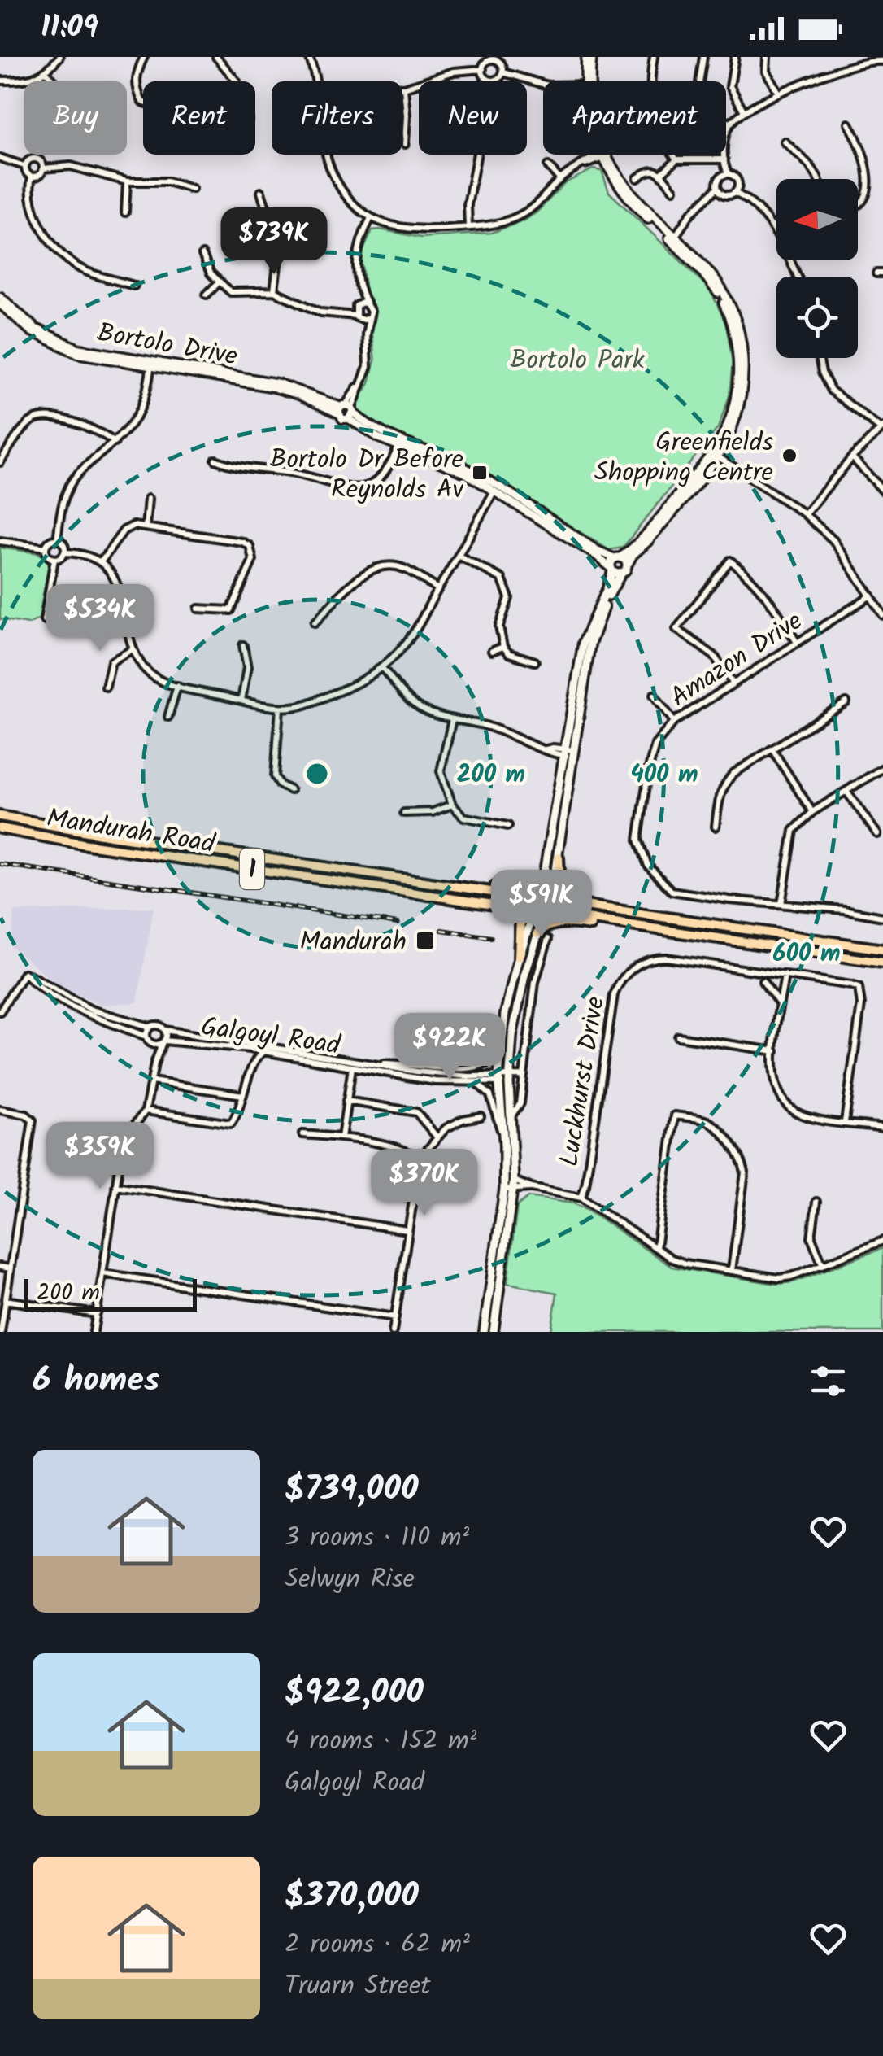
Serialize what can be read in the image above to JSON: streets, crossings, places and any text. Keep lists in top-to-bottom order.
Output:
{
  "streets": {
    "highway": ["Mandurah Road", "1"],
    "street": [
      "Bortolo Drive",
      "Amazon Drive",
      "Galgoyl Road",
      "Luckhurst Drive"
    ]
  },
  "parks": ["Bortolo Park"],
  "places": {
    "other": ["Greenfields Shopping Centre"],
    "transit": ["Bortolo Dr Before Reynolds Av", "Mandurah"]
  },
  "scale_bar": "200 m",
  "north": "left",
  "page": {
    "status": "11:09",
    "chip": [
      "Buy",
      "Rent",
      "Filters",
      "New",
      "Apartment"
    ],
    "price": [
      "$739K",
      "$534K",
      "$591K",
      "$922K",
      "$359K",
      "$370K"
    ],
    "scale": "200 m",
    "heading": "6 homes",
    "list": [
      {
        "name": "$739,000",
        "note": "3 rooms · 110 m² · Selwyn Rise"
      },
      {
        "name": "$922,000",
        "note": "4 rooms · 152 m² · Galgoyl Road"
      },
      {
        "name": "$370,000",
        "note": "2 rooms · 62 m² · Truarn Street"
      }
    ]
  },
  "rings": ["200 m", "400 m", "600 m"]
}
